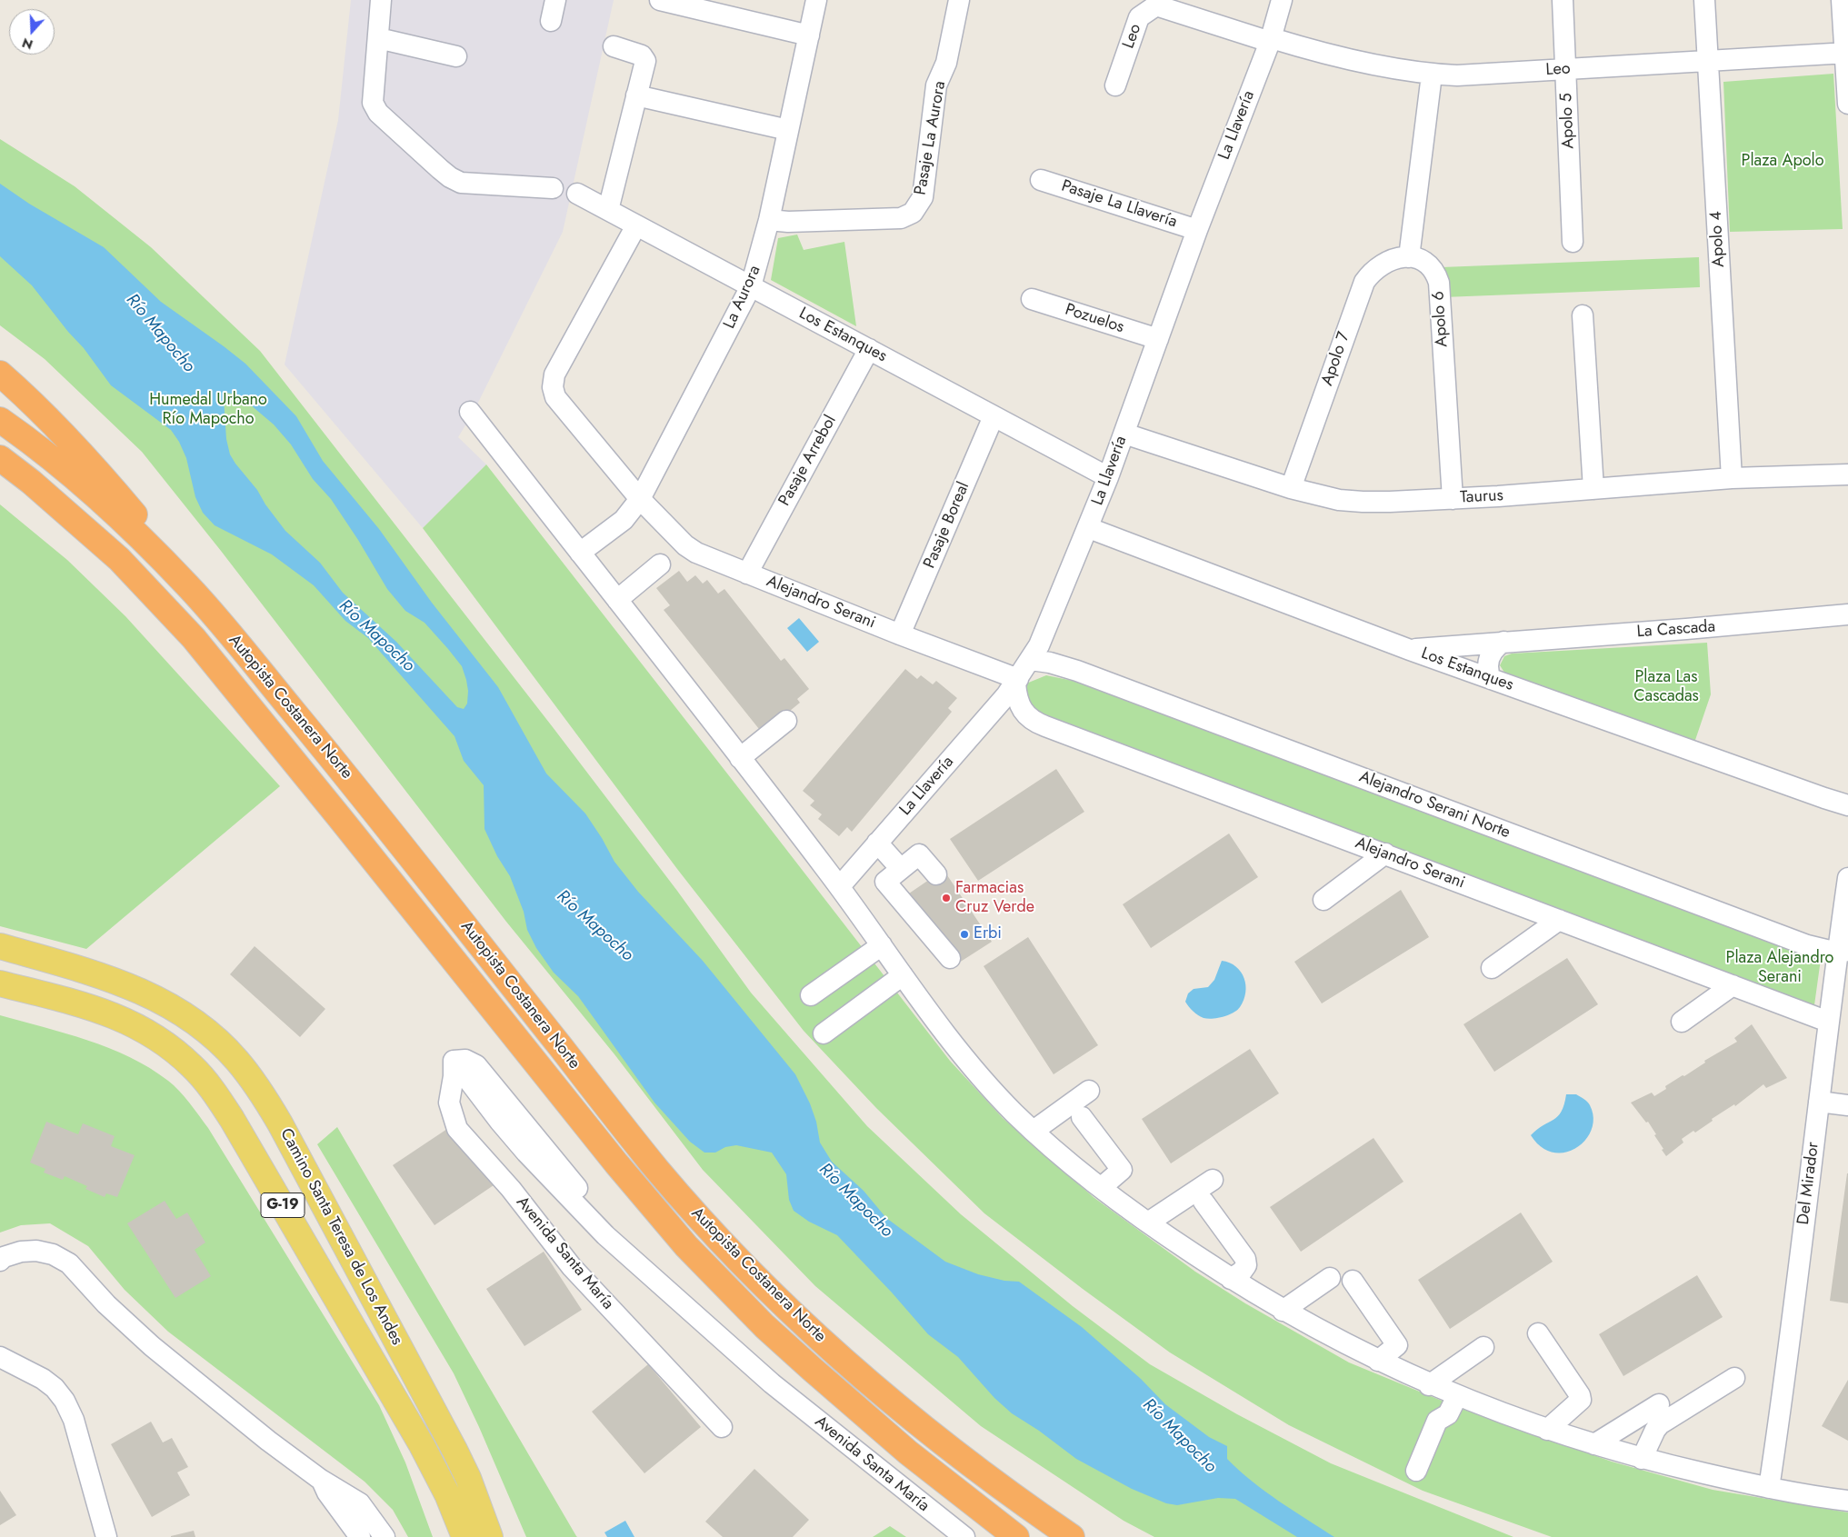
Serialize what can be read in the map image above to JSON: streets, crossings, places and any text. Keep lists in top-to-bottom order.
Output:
{
  "streets": {
    "highway": ["Autopista Costanera Norte"],
    "main road": ["G-19", "Camino Santa Teresa de Los Andes"],
    "street": [
      "Leo",
      "Apolo 5",
      "La Llavería",
      "Pasaje La Aurora",
      "Pasaje La Llavería",
      "Apolo 4",
      "La Aurora",
      "Pozuelos",
      "Apolo 6",
      "Los Estanques",
      "Apolo 7",
      "Pasaje Arrebol",
      "Taurus",
      "Pasaje Boreal",
      "Alejandro Serani",
      "La Cascada",
      "Alejandro Serani Norte",
      "Del Mirador",
      "Avenida Santa María"
    ]
  },
  "crossings": [
    ["Leo", "Apolo 5"],
    ["Leo", "La Llavería"],
    ["Leo", "Apolo 4"],
    ["La Llavería", "Pasaje La Llavería"],
    ["La Llavería", "Pozuelos"],
    ["La Llavería", "Los Estanques"],
    ["La Llavería", "Taurus"],
    ["La Llavería", "Alejandro Serani"],
    ["La Llavería", "Alejandro Serani Norte"],
    ["Pasaje La Aurora", "La Aurora"],
    ["Apolo 4", "Taurus"],
    ["La Aurora", "Los Estanques"],
    ["La Aurora", "Alejandro Serani"],
    ["Apolo 6", "Apolo 7"],
    ["Apolo 6", "Taurus"],
    ["Los Estanques", "Pasaje Arrebol"],
    ["Los Estanques", "Pasaje Boreal"],
    ["Los Estanques", "Alejandro Serani"],
    ["Los Estanques", "La Cascada"],
    ["Apolo 7", "Taurus"],
    ["Pasaje Arrebol", "Alejandro Serani"],
    ["Pasaje Boreal", "Alejandro Serani"],
    ["Alejandro Serani", "Del Mirador"],
    ["Alejandro Serani Norte", "Del Mirador"]
  ],
  "water": ["Río Mapocho"],
  "parks": [
    "Plaza Apolo",
    "Humedal Urbano Río Mapocho",
    "Plaza Las Cascadas",
    "Plaza Alejandro Serani"
  ],
  "places": ["Farmacias Cruz Verde", "Erbi"],
  "north": "bottom"
}
